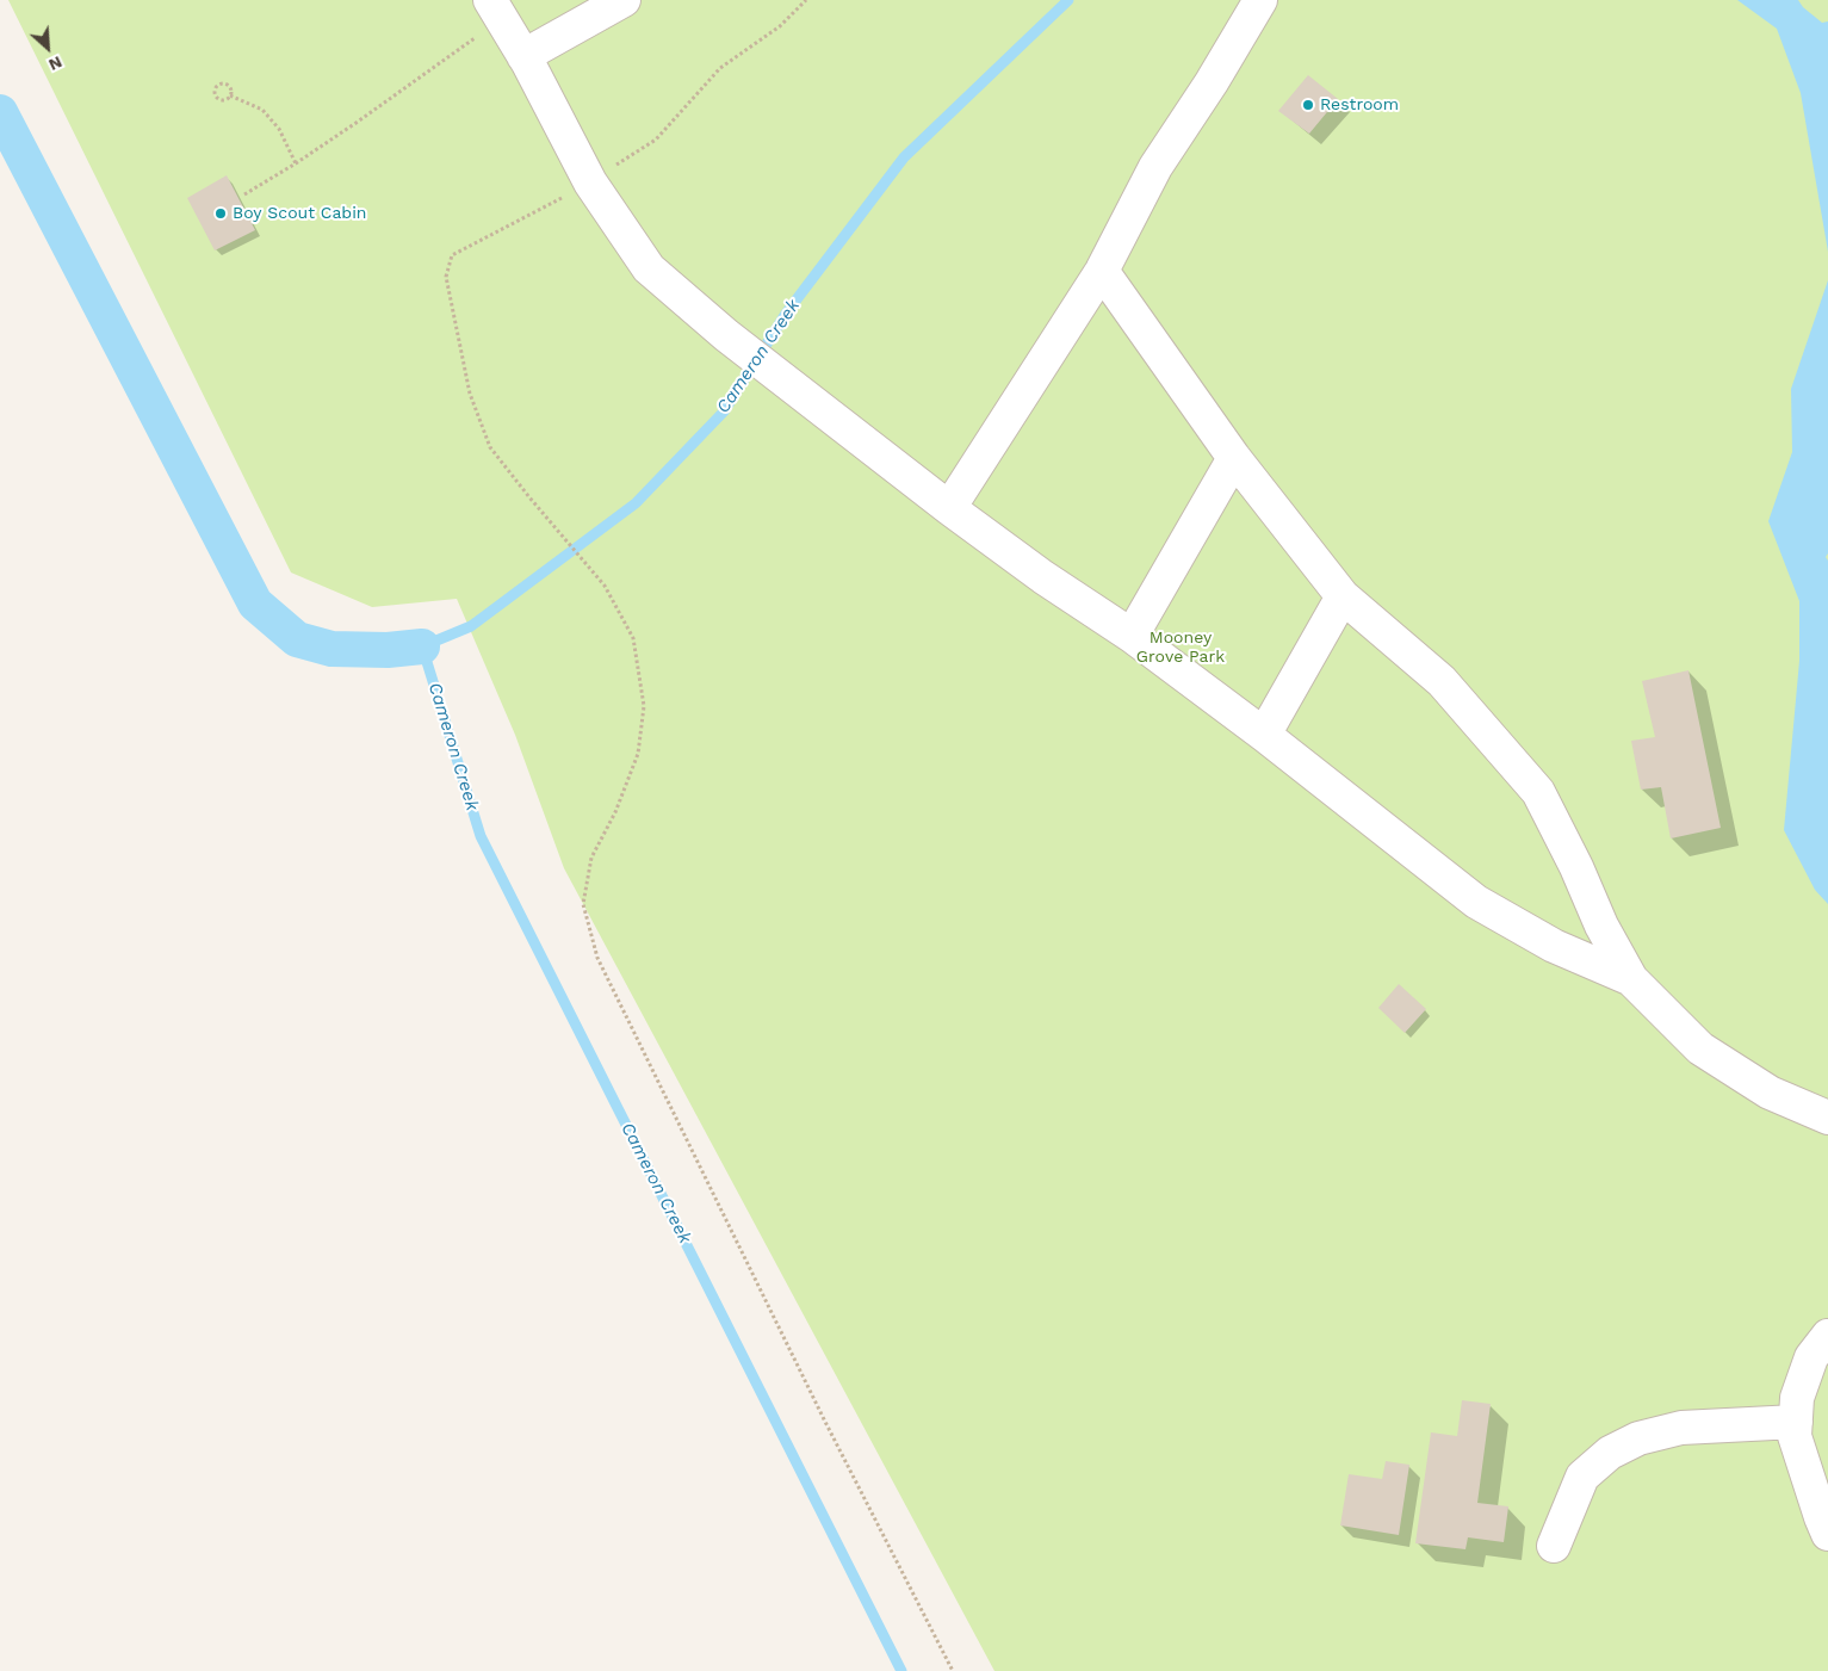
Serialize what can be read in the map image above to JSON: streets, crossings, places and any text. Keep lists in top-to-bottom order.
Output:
{
  "water": ["Cameron Creek"],
  "parks": ["Mooney Grove Park"],
  "places": ["Restroom", "Boy Scout Cabin"],
  "north": "bottom right"
}
